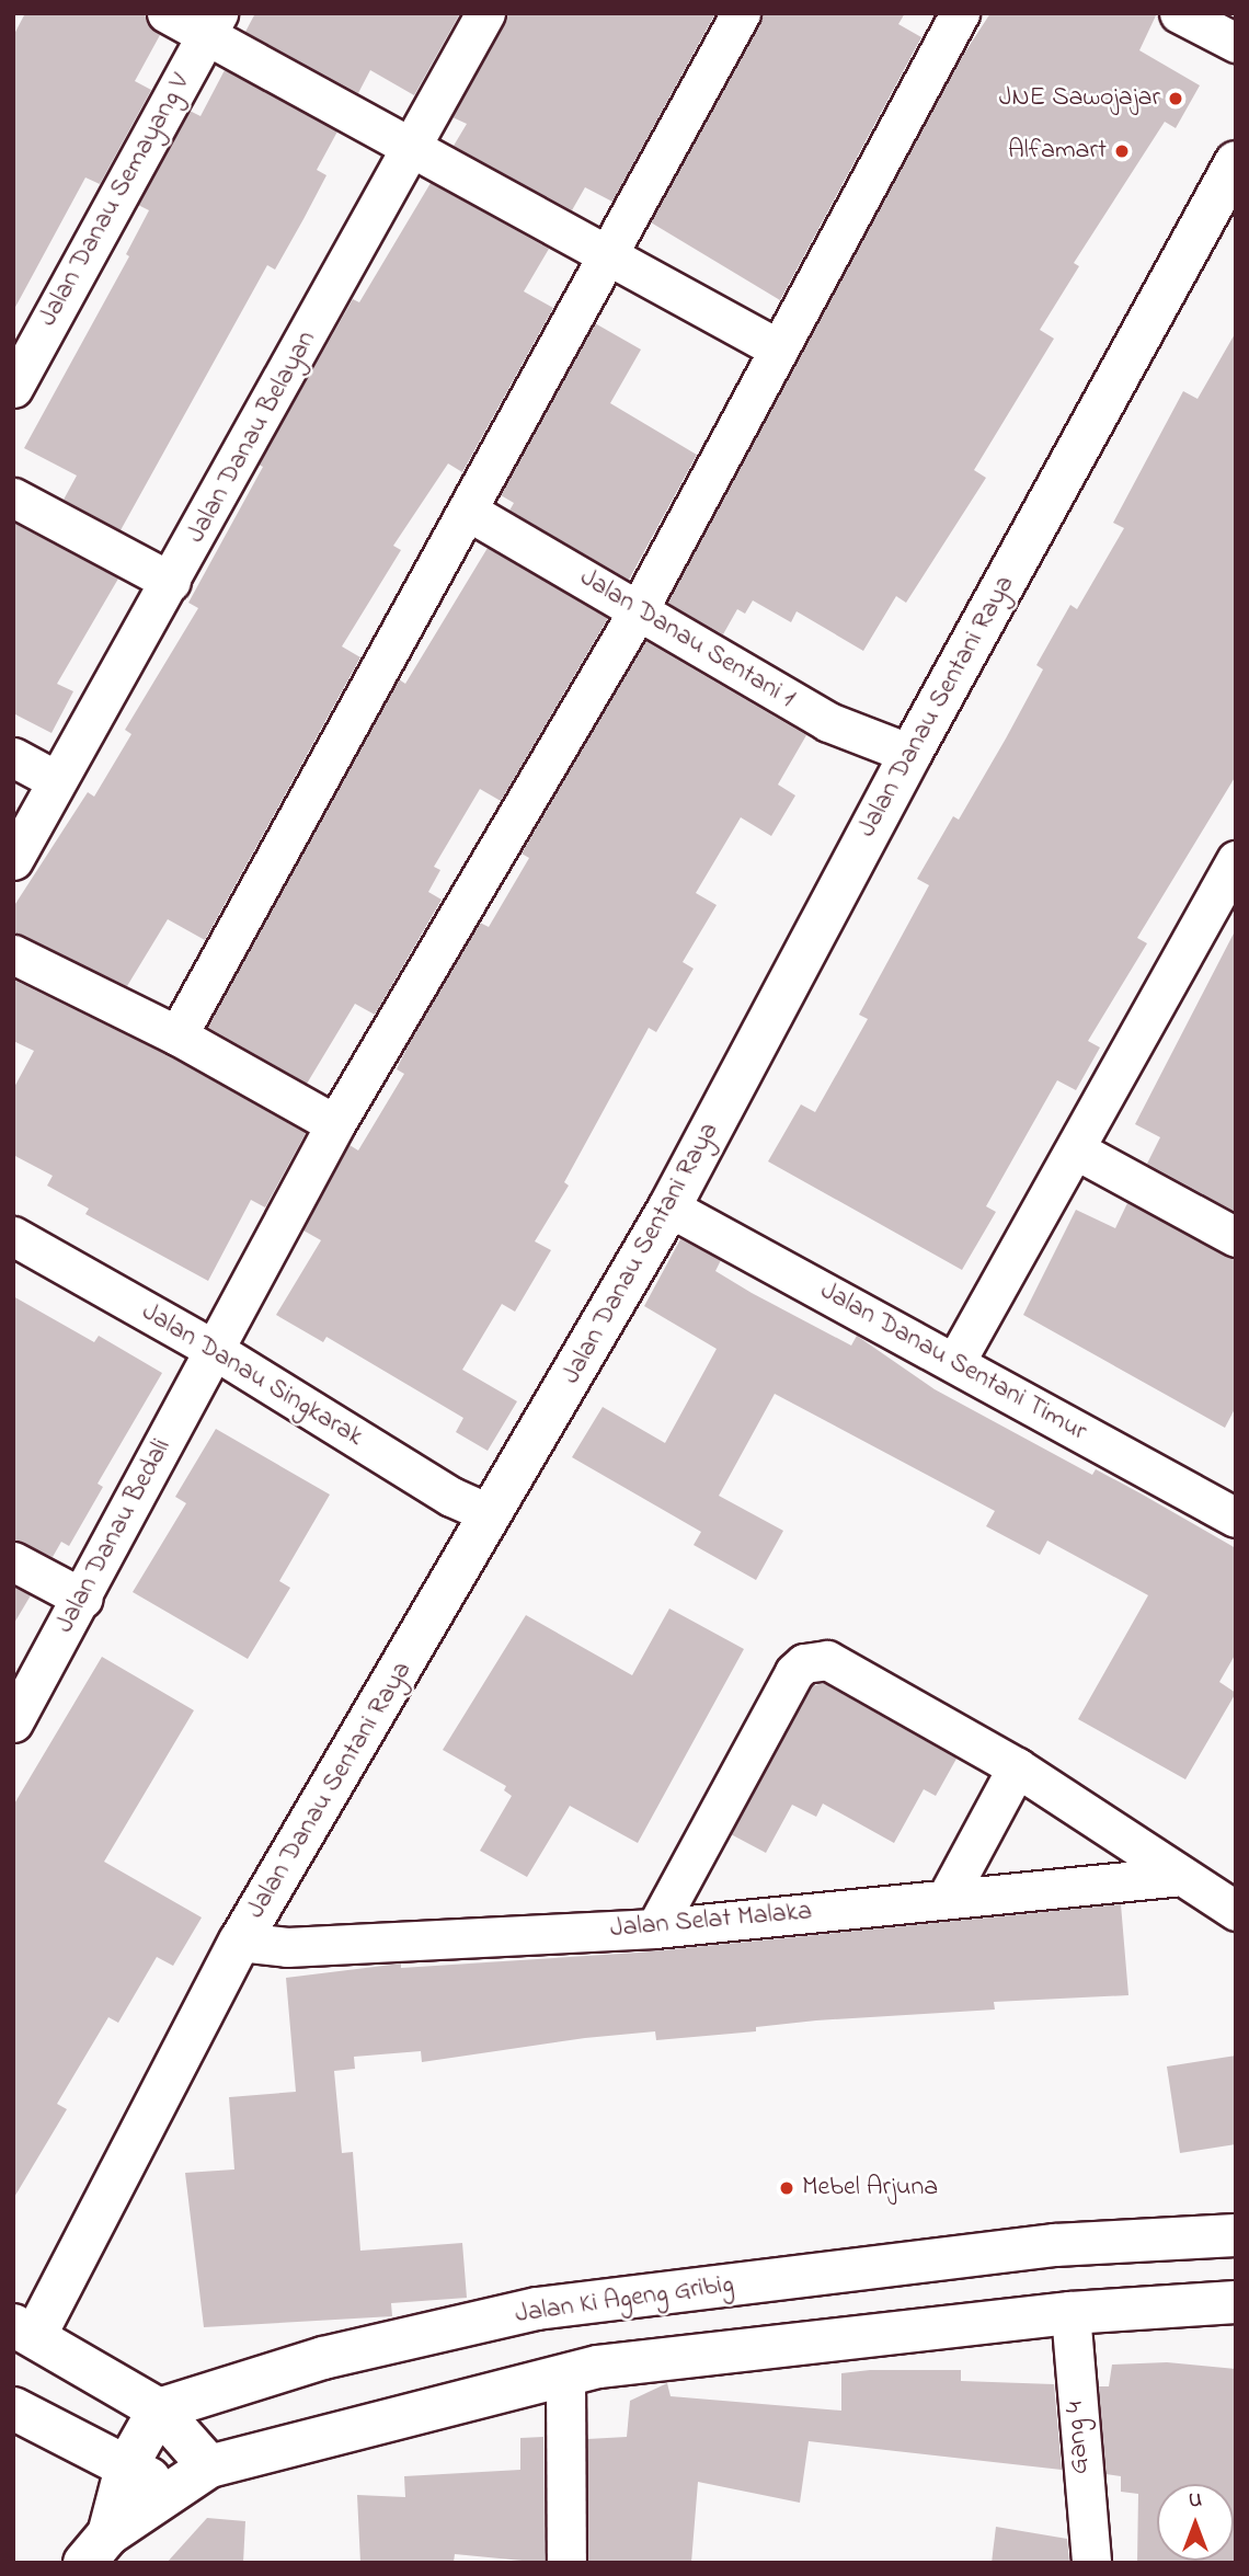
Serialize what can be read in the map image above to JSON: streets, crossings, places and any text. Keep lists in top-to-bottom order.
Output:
{
  "streets": {
    "main road": ["Jalan Danau Sentani Raya", "Jalan Ki Ageng Gribig"],
    "street": [
      "Jalan Danau Semayang V",
      "Jalan Danau Belayan",
      "Jalan Danau Sentani 1",
      "Jalan Danau Sentani Timur",
      "Jalan Danau Singkarak",
      "Jalan Danau Bedali",
      "Jalan Selat Malaka",
      "Gang 4"
    ]
  },
  "crossings": [
    ["Jalan Danau Sentani 1", "Jalan Danau Sentani Raya"],
    ["Jalan Danau Sentani 1", "Jalan Danau Bedali"],
    ["Jalan Danau Sentani Raya", "Jalan Danau Sentani Timur"],
    ["Jalan Danau Sentani Raya", "Jalan Danau Singkarak"],
    ["Jalan Danau Sentani Raya", "Jalan Selat Malaka"],
    ["Jalan Danau Singkarak", "Jalan Danau Bedali"]
  ],
  "places": ["JNE Sawojajar", "Alfamart", "Mebel Arjuna"],
  "north": "top"
}
